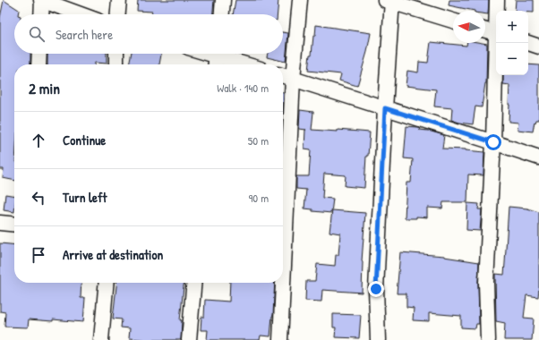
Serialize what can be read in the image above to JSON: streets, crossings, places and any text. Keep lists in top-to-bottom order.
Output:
{
  "north": "left",
  "page": {
    "map_buttons": ["+", "−"],
    "search": "Search here",
    "heading": ["2 min", "Walk · 140 m"],
    "list": [
      ["Continue", "50 m"],
      ["Turn left", "90 m"],
      "Arrive at destination"
    ]
  }
}
